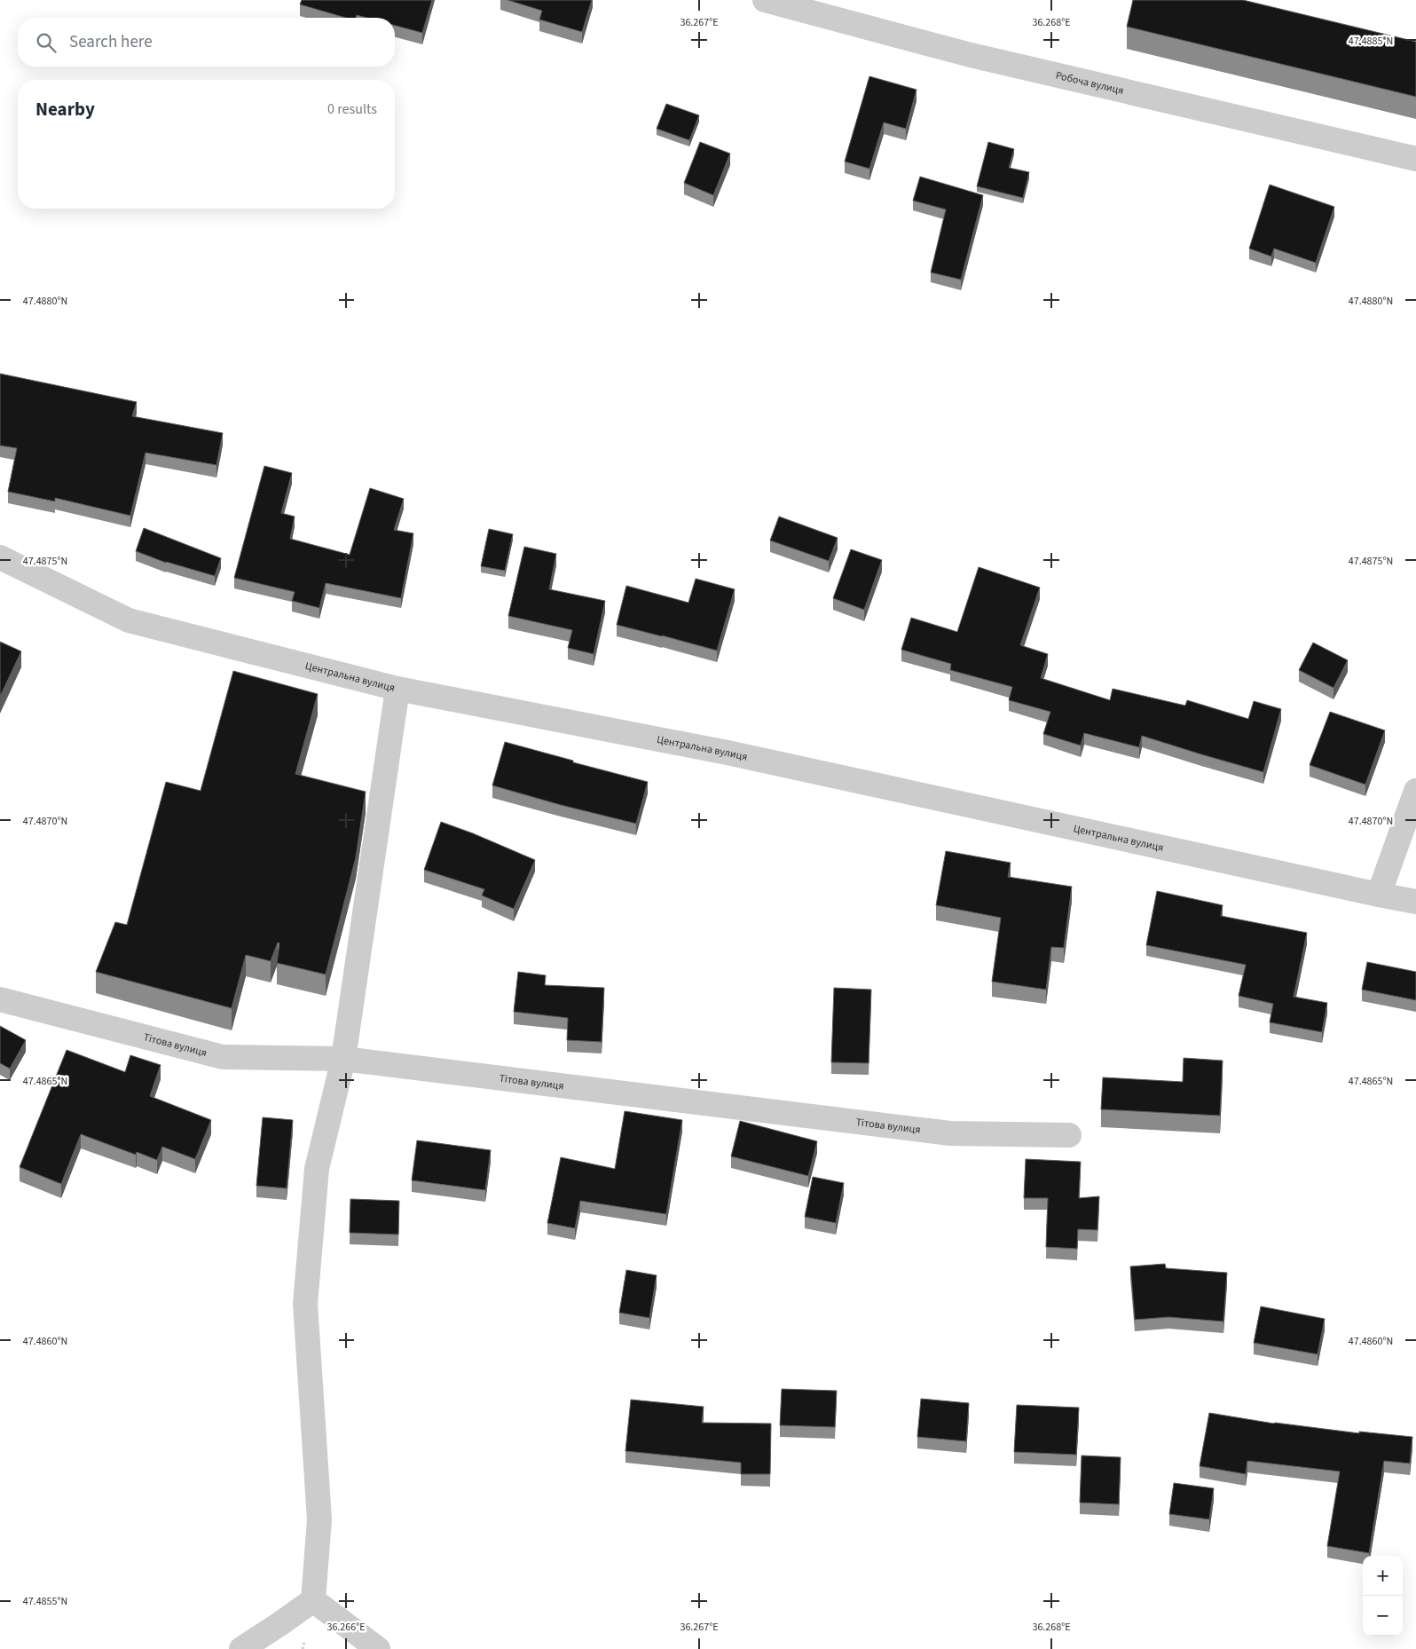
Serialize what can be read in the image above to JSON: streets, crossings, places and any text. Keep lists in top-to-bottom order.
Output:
{
  "streets": {
    "street": ["Робоча вулиця", "Центральна вулиця", "Тітова вулиця"]
  },
  "page": {
    "search": "Search here",
    "heading": ["Nearby", "0 results"],
    "map_buttons": ["+", "−"]
  },
  "coordinates": [
    "36.267°E",
    "36.268°E",
    "47.4885°N",
    "47.4880°N",
    "47.4875°N",
    "47.4870°N",
    "47.4865°N",
    "47.4860°N",
    "47.4855°N",
    "36.266°E"
  ]
}
